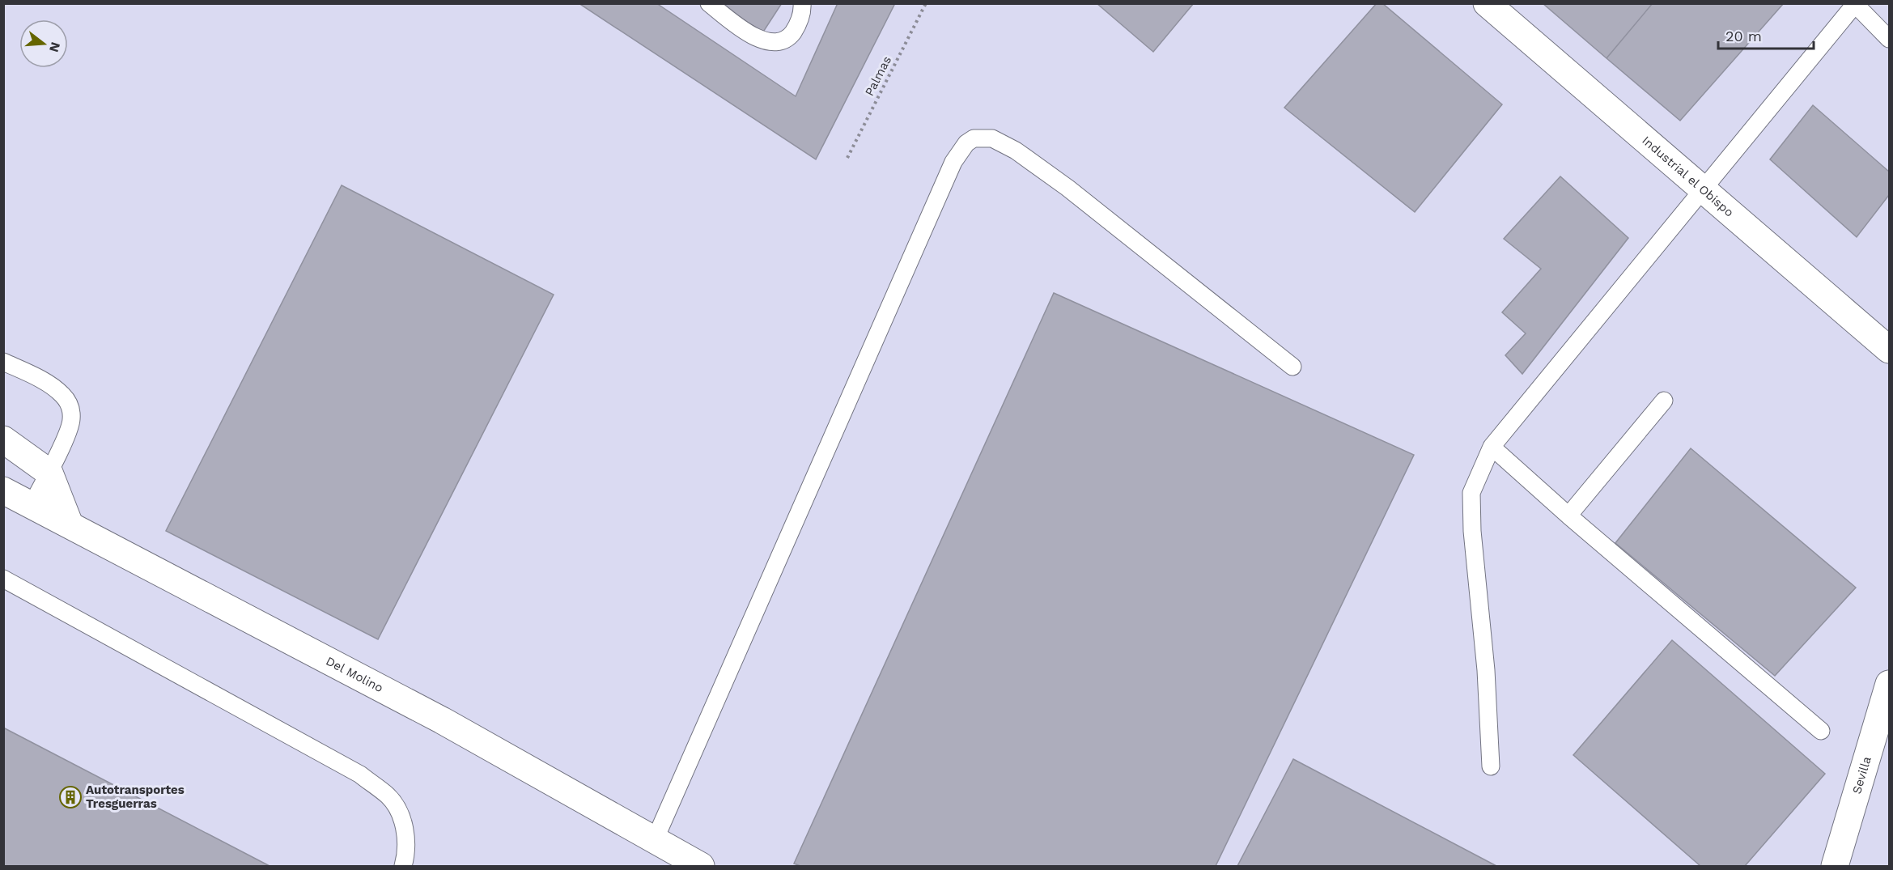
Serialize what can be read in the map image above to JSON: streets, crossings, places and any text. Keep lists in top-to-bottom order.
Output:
{
  "streets": {
    "street": ["Industrial el Obispo", "Del Molino", "Sevilla"],
    "path": ["Palmas"]
  },
  "places": {
    "building": ["Autotransportes Tresguerras"]
  },
  "scale_bar": "20 m",
  "north": "right"
}
